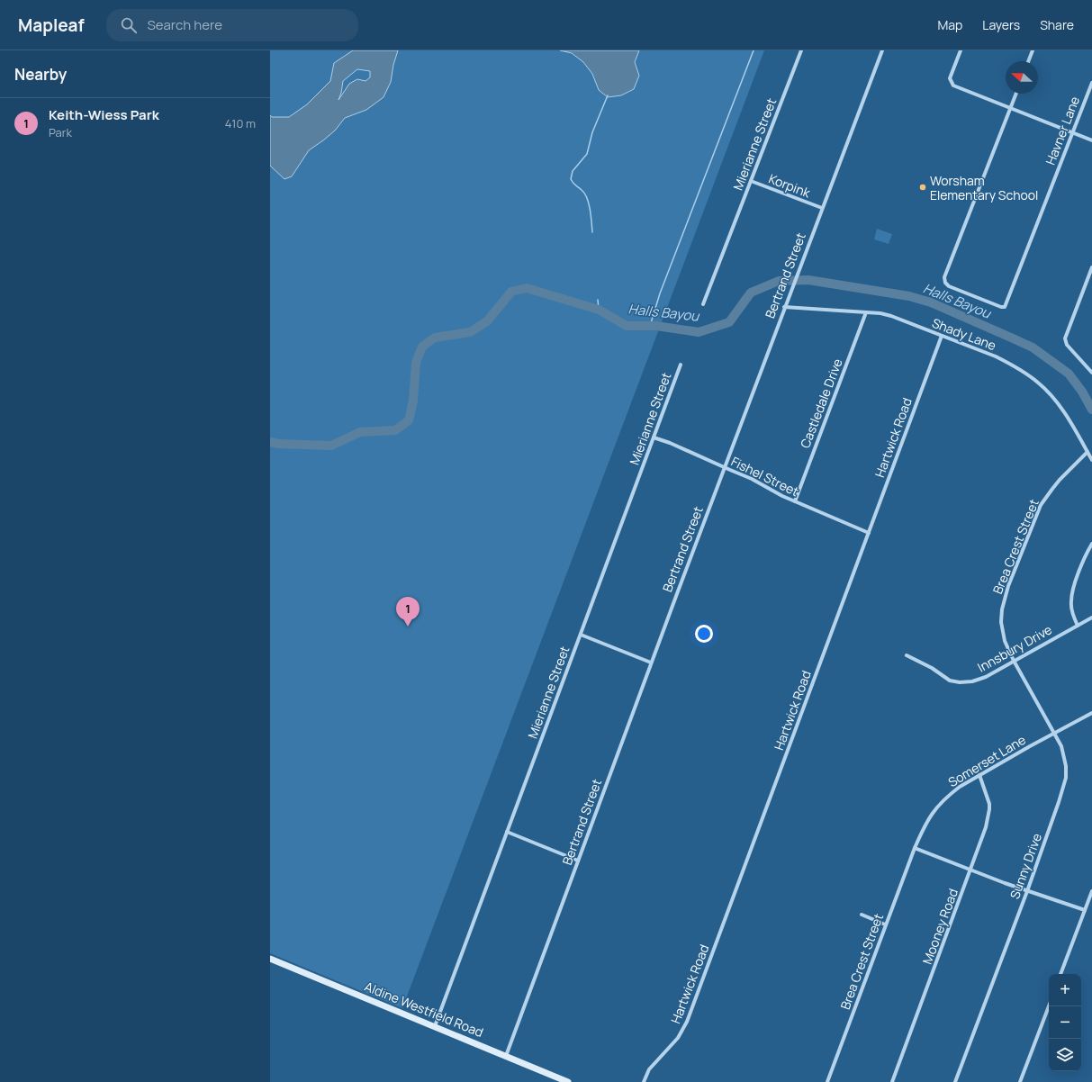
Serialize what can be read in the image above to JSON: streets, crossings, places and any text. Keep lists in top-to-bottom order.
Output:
{
  "streets": {
    "main road": ["Aldine Westfield Road"],
    "street": [
      "Havner Lane",
      "Mierianne Street",
      "Korpink",
      "Bertrand Street",
      "Shady Lane",
      "Castledale Drive",
      "Hartwick Road",
      "Fishel Street",
      "Brea Crest Street",
      "Innsbury Drive",
      "Somerset Lane",
      "Sunny Drive",
      "Mooney Road"
    ]
  },
  "crossings": [
    ["Mierianne Street", "Korpink"],
    ["Mierianne Street", "Fishel Street"],
    ["Mierianne Street", "Aldine Westfield Road"],
    ["Korpink", "Bertrand Street"],
    ["Bertrand Street", "Shady Lane"],
    ["Bertrand Street", "Fishel Street"],
    ["Bertrand Street", "Aldine Westfield Road"],
    ["Shady Lane", "Castledale Drive"],
    ["Shady Lane", "Hartwick Road"],
    ["Shady Lane", "Brea Crest Street"],
    ["Castledale Drive", "Fishel Street"],
    ["Hartwick Road", "Fishel Street"],
    ["Brea Crest Street", "Innsbury Drive"],
    ["Brea Crest Street", "Somerset Lane"],
    ["Brea Crest Street", "Sunny Drive"],
    ["Innsbury Drive", "Sunny Drive"],
    ["Somerset Lane", "Sunny Drive"],
    ["Somerset Lane", "Mooney Road"]
  ],
  "water": ["Halls Bayou"],
  "places": ["Worsham Elementary School"],
  "north": "left",
  "page": {
    "header": "Mapleaf",
    "search": "Search here",
    "nav": ["Map", "Layers", "Share"],
    "heading": "Nearby",
    "list": [
      {
        "mark": "1",
        "name": "Keith-Wiess Park",
        "note": "Park",
        "value": "410 m"
      }
    ],
    "pins": "1",
    "map_buttons": ["+", "−"]
  }
}
